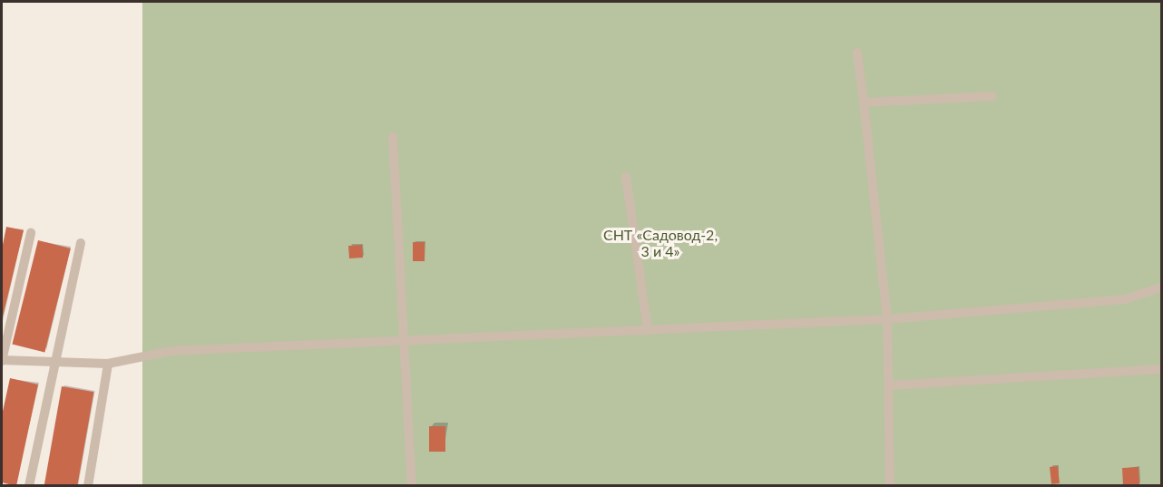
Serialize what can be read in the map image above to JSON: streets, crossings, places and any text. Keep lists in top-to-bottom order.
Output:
{
  "parks": ["СНТ «Садовод-2, 3 и 4»"]
}
